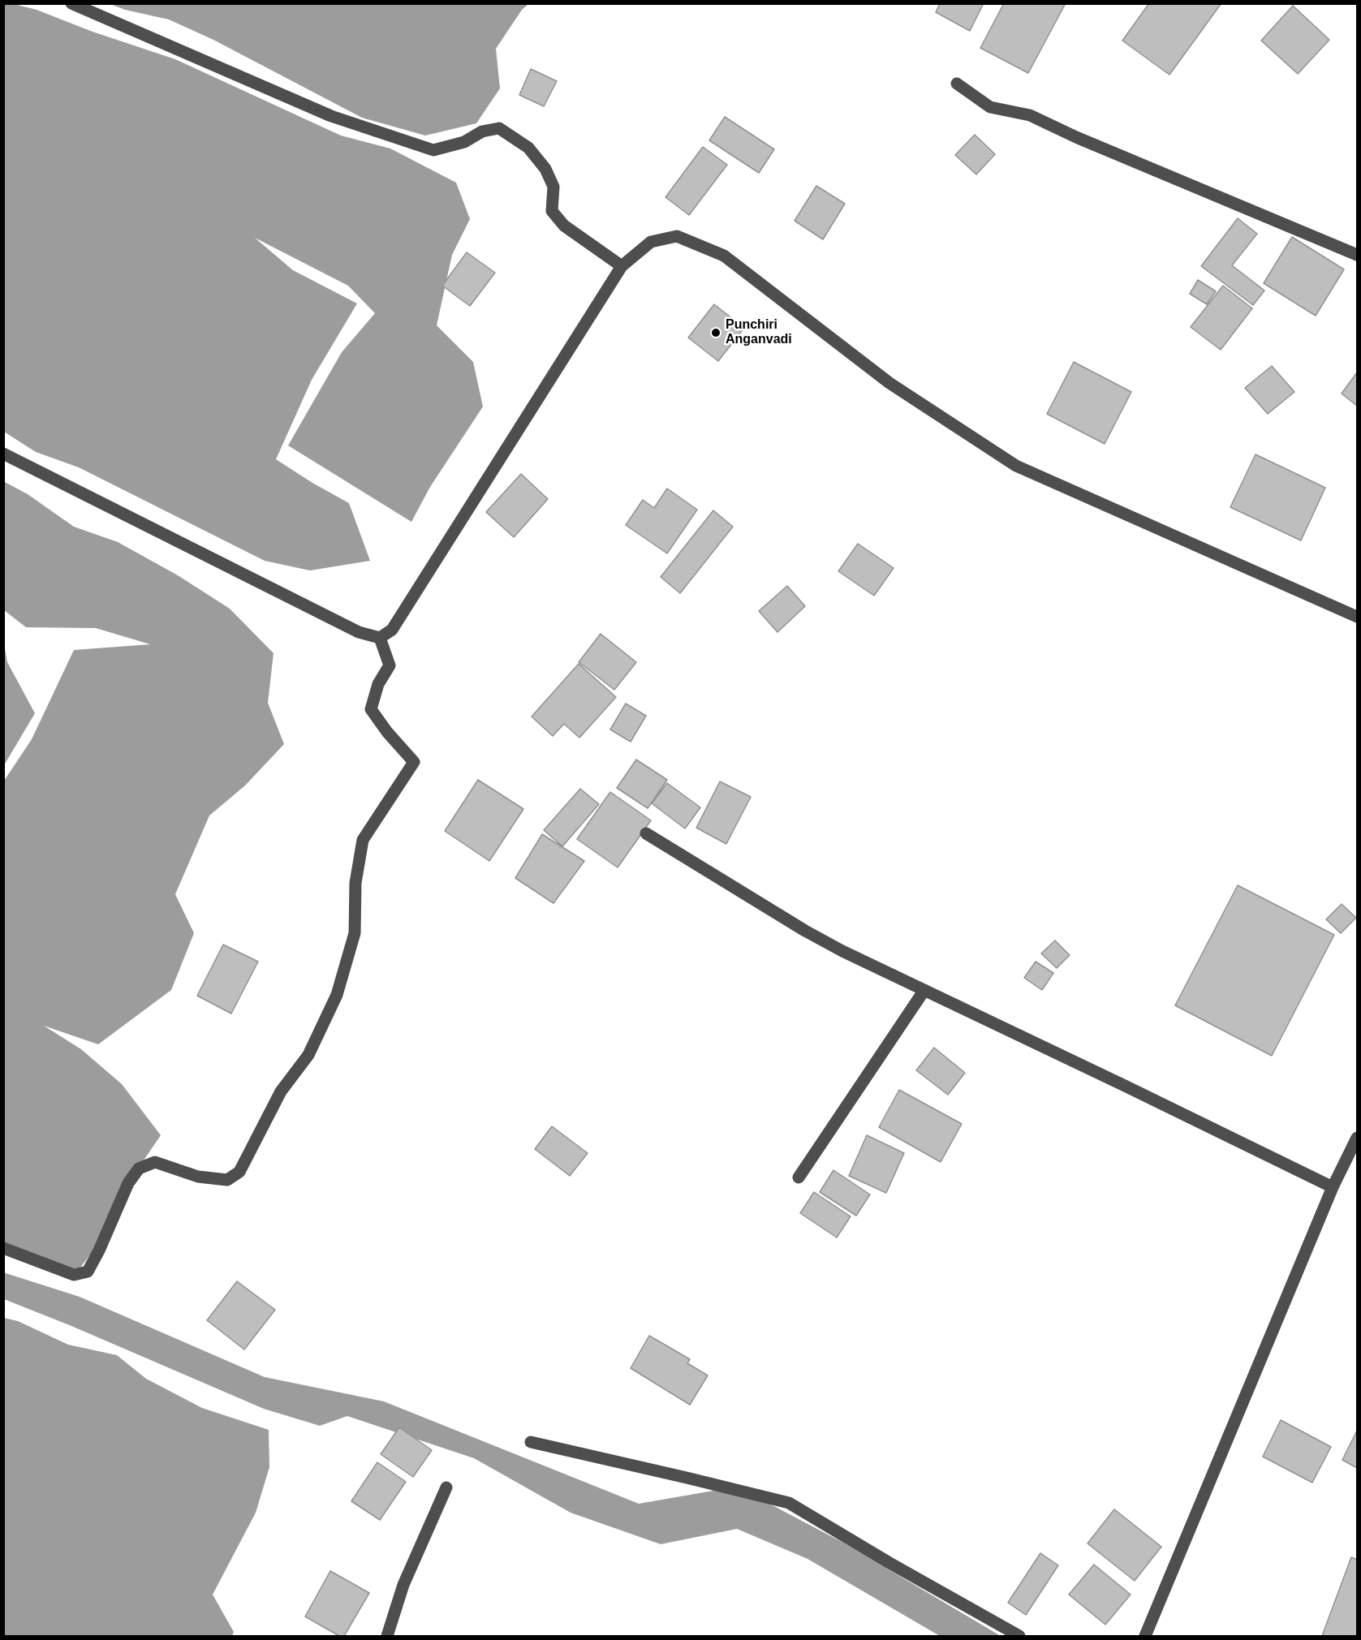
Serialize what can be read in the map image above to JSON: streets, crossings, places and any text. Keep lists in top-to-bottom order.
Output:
{
  "places": ["Punchiri Anganvadi"]
}
